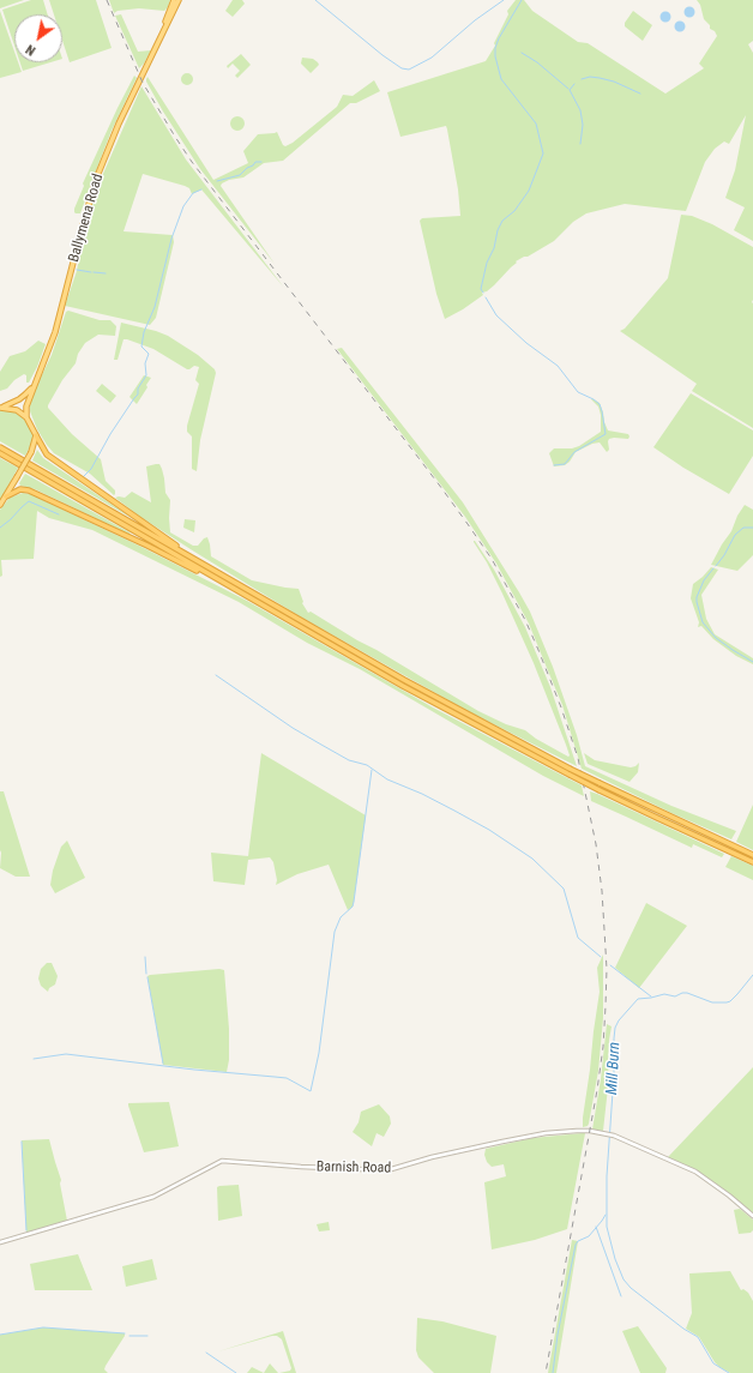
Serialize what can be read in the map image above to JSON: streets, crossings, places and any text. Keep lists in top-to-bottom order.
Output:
{
  "streets": {
    "highway": ["Ballymena Road"],
    "street": ["Barnish Road"]
  },
  "water": ["Mill Burn"],
  "north": "bottom left"
}
